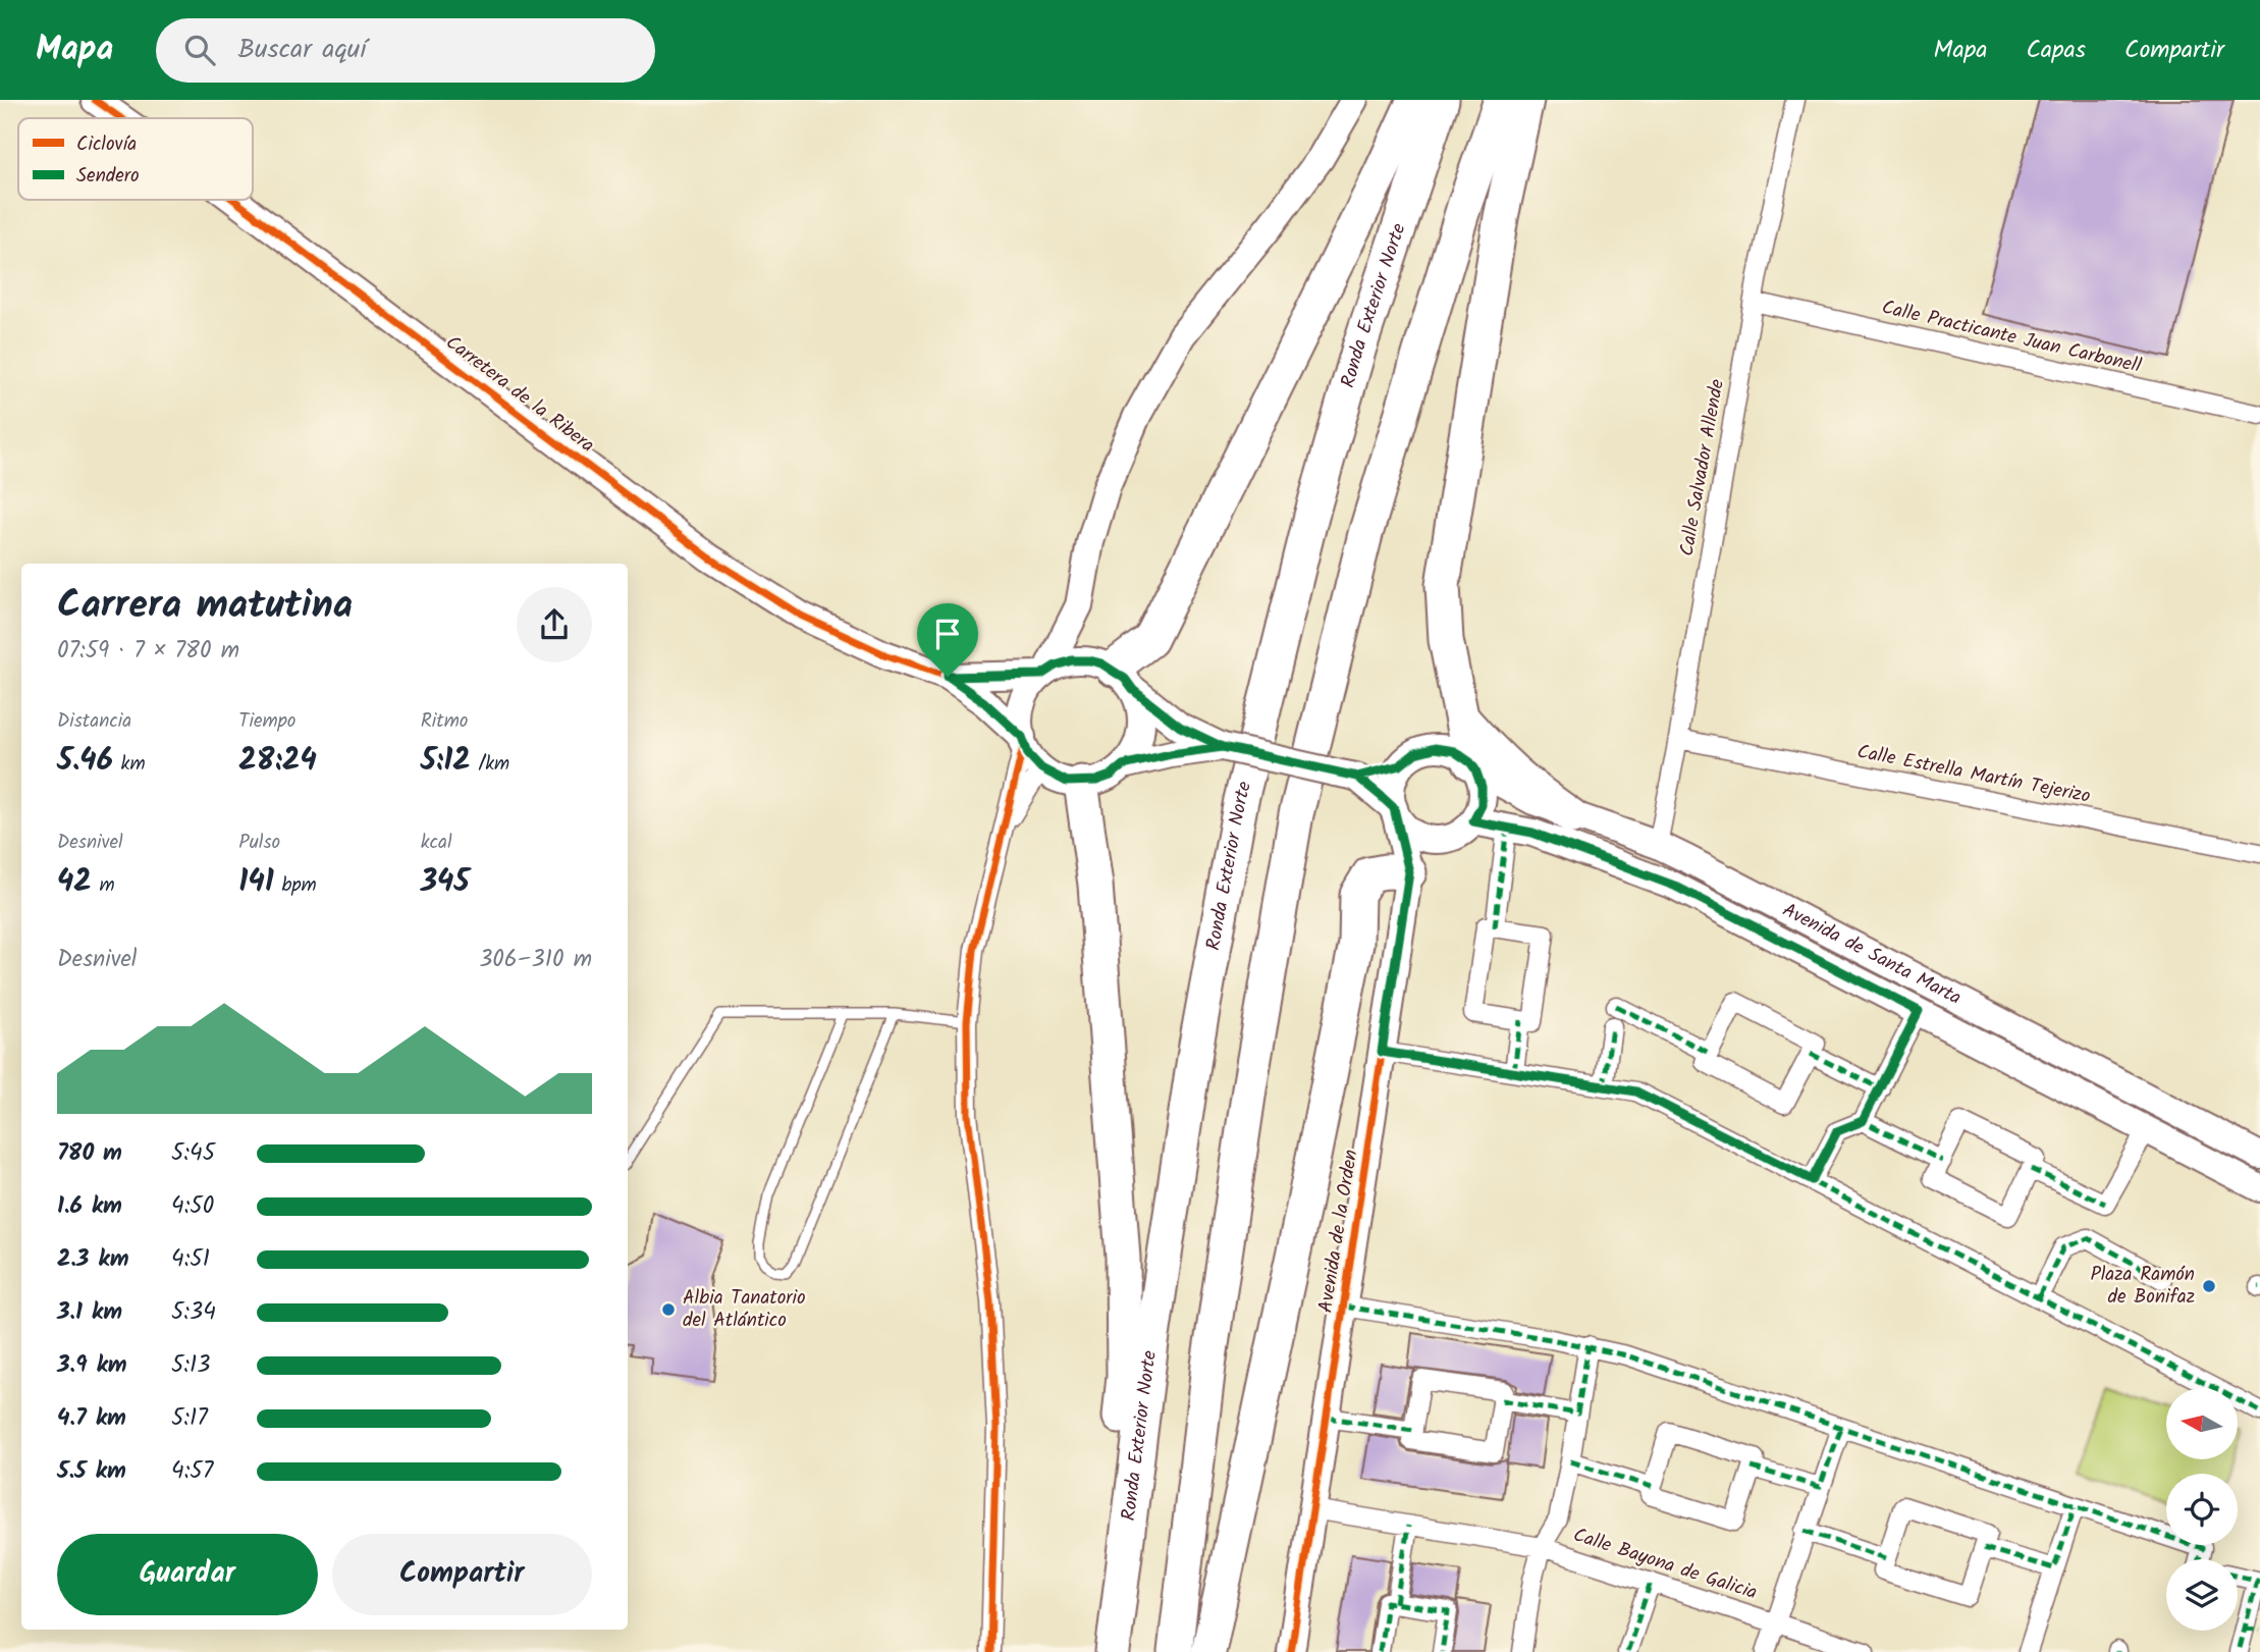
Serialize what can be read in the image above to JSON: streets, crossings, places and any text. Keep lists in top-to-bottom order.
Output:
{
  "streets": {
    "highway": ["Ronda Exterior Norte"],
    "street": [
      "Calle Practicante Juan Carbonell",
      "Carretera de la Ribera",
      "Calle Salvador Allende",
      "Calle Estrella Martín Tejerizo",
      "Avenida de Santa Marta",
      "Avenida de la Orden",
      "Calle Bayona de Galicia"
    ]
  },
  "crossings": [
    ["Calle Practicante Juan Carbonell", "Calle Salvador Allende"],
    ["Calle Salvador Allende", "Calle Estrella Martín Tejerizo"],
    ["Calle Salvador Allende", "Avenida de Santa Marta"],
    ["Avenida de Santa Marta", "Avenida de la Orden"],
    ["Avenida de la Orden", "Calle Bayona de Galicia"]
  ],
  "places": ["Plaza Ramón de Bonifaz", "Albia Tanatorio del Atlántico"],
  "legend": ["Ciclovía", "Sendero"],
  "north": "left",
  "page": {
    "header": "Mapa",
    "search": "Buscar aquí",
    "nav": ["Mapa", "Capas", "Compartir"],
    "heading": ["Carrera matutina", "07:59 · 7 × 780 m"],
    "stats": [
      ["Distancia", "5.46 km"],
      ["Tiempo", "28:24"],
      ["Ritmo", "5:12 /km"],
      ["Desnivel", "42 m"],
      ["Pulso", "141 bpm"],
      ["kcal", "345"]
    ],
    "chart": ["Desnivel", "306–310 m"],
    "list": [
      {
        "name": "780 m",
        "note": "5:45"
      },
      {
        "name": "1.6 km",
        "note": "4:50"
      },
      {
        "name": "2.3 km",
        "note": "4:51"
      },
      {
        "name": "3.1 km",
        "note": "5:34"
      },
      {
        "name": "3.9 km",
        "note": "5:13"
      },
      {
        "name": "4.7 km",
        "note": "5:17"
      },
      {
        "name": "5.5 km",
        "note": "4:57"
      }
    ],
    "buttons": ["Guardar", "Compartir"]
  }
}
